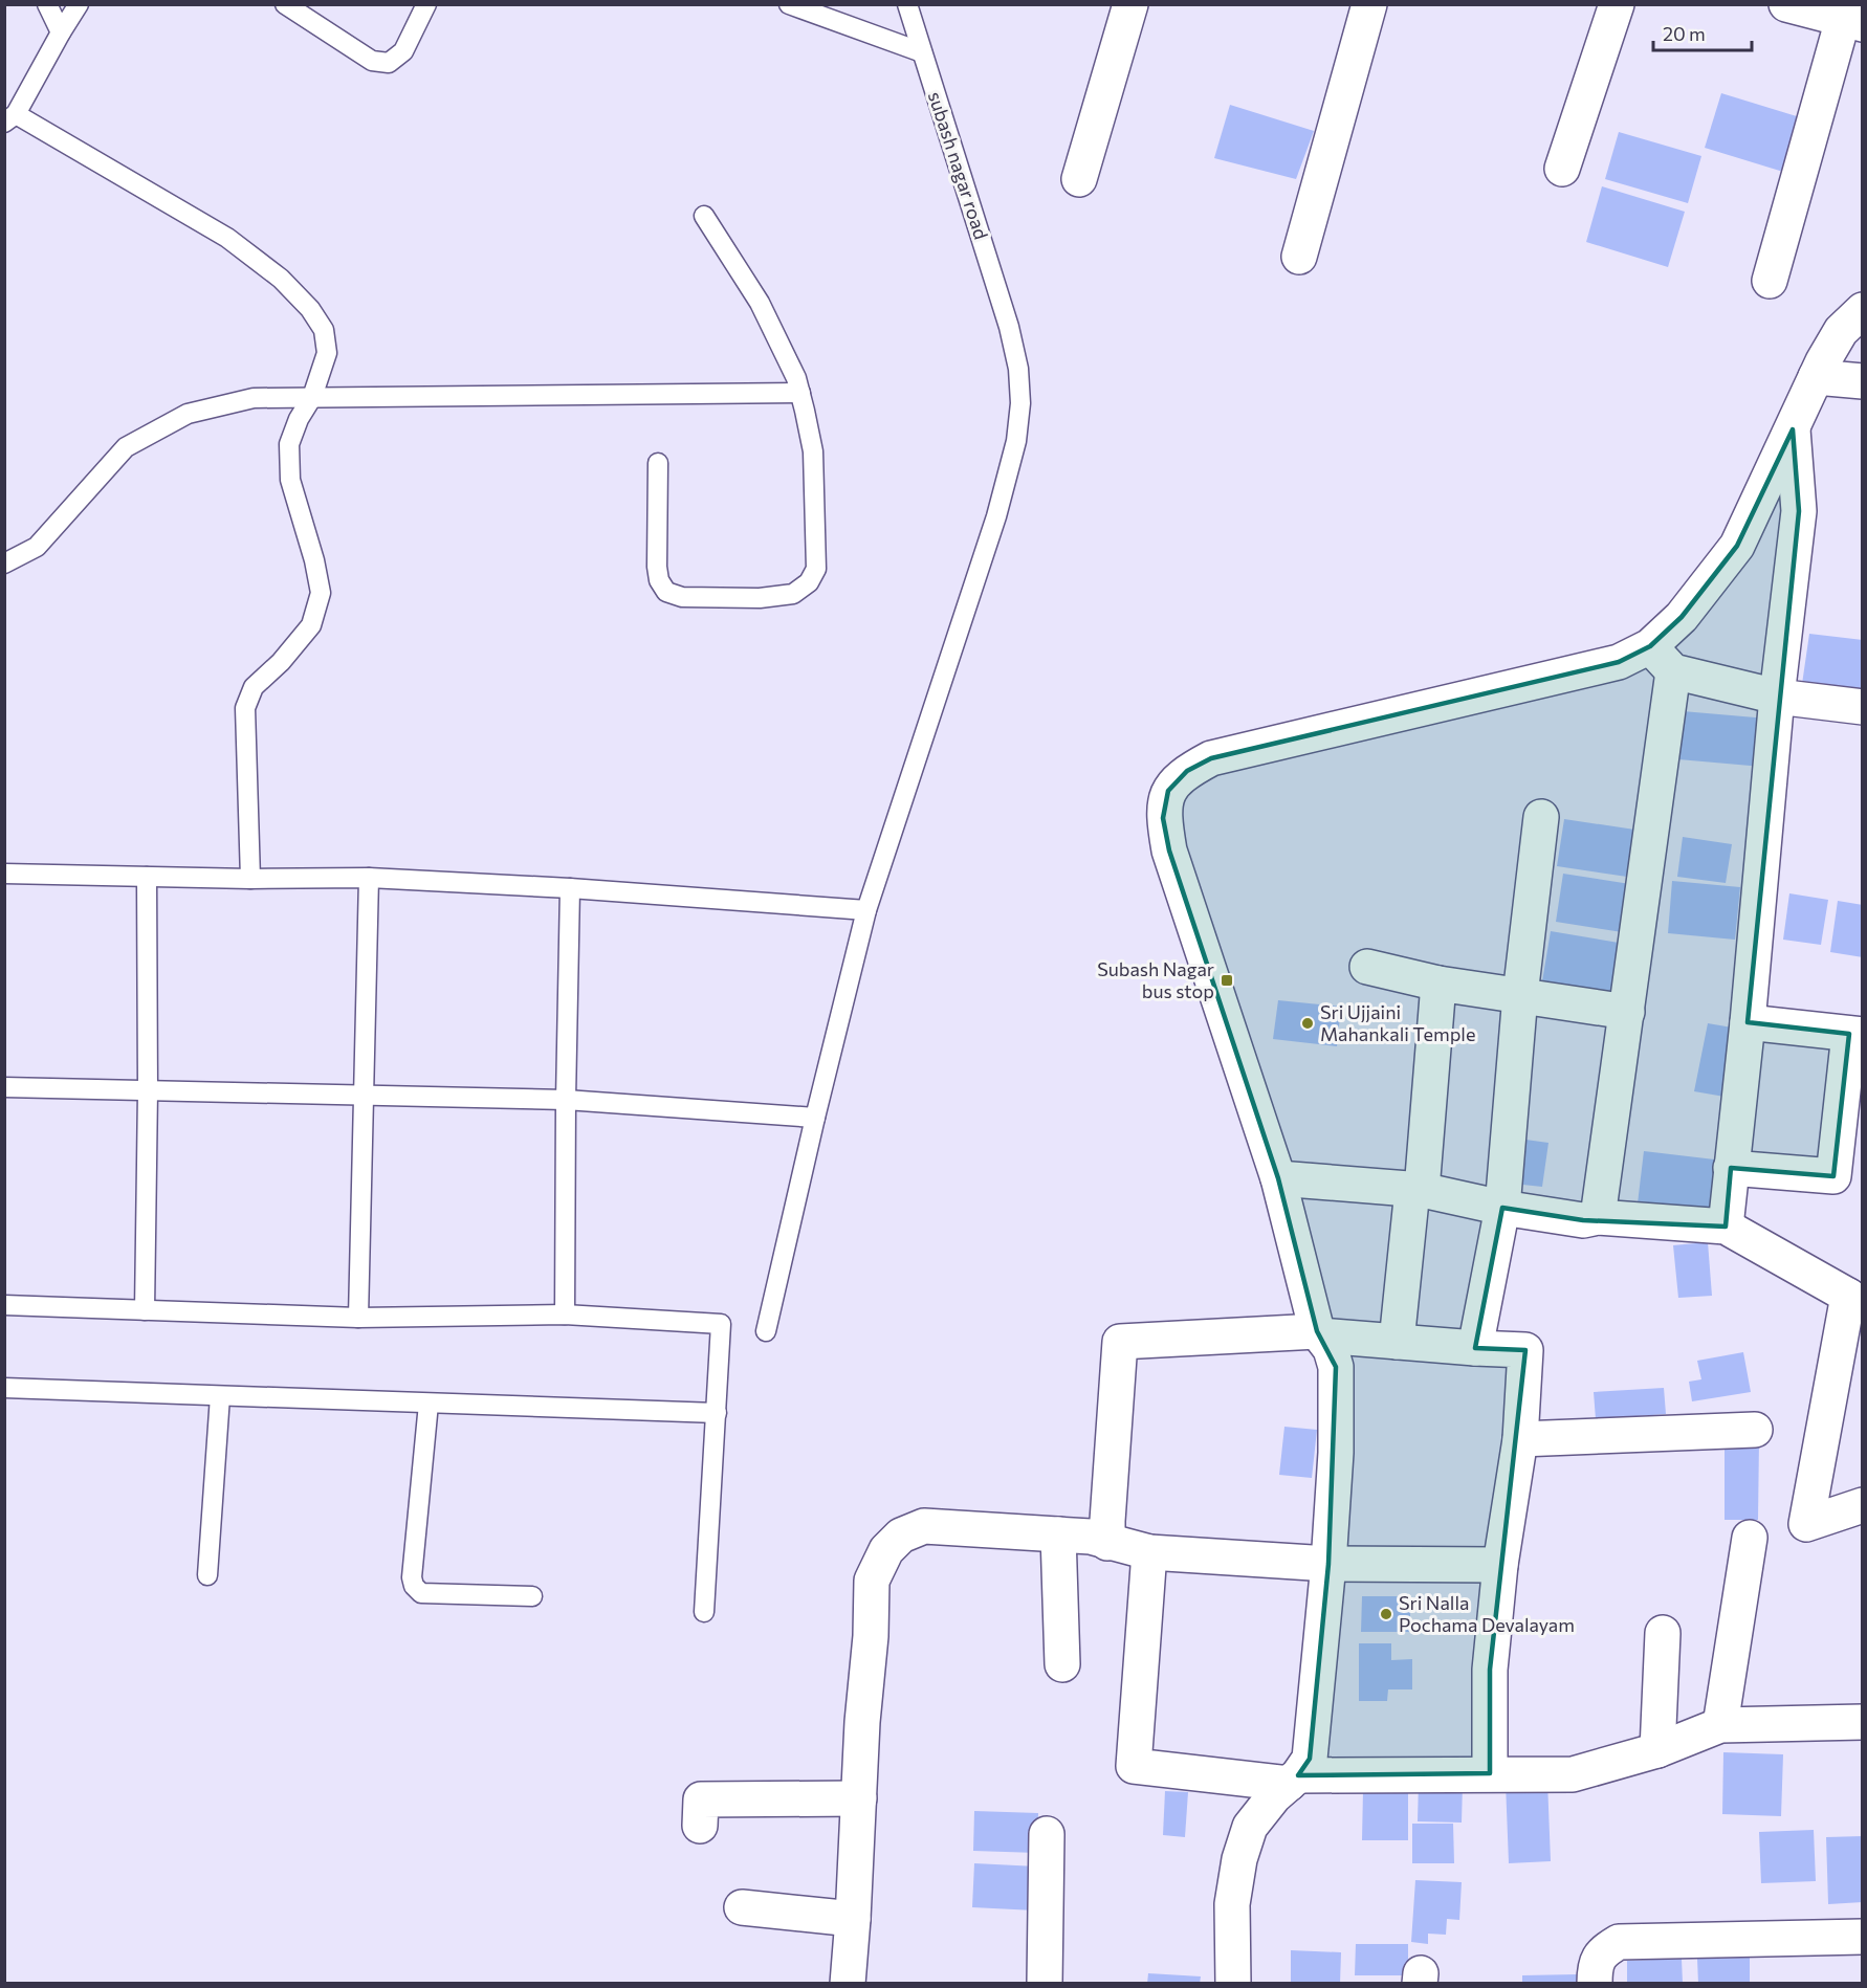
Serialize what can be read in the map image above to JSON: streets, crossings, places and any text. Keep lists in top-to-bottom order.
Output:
{
  "streets": {
    "lane": ["subash nagar road"]
  },
  "places": {
    "transit": ["Subash Nagar bus stop"],
    "other": ["Sri Ujjaini Mahankali Temple", "Sri Nalla Pochama Devalayam"]
  },
  "scale_bar": "20 m"
}
